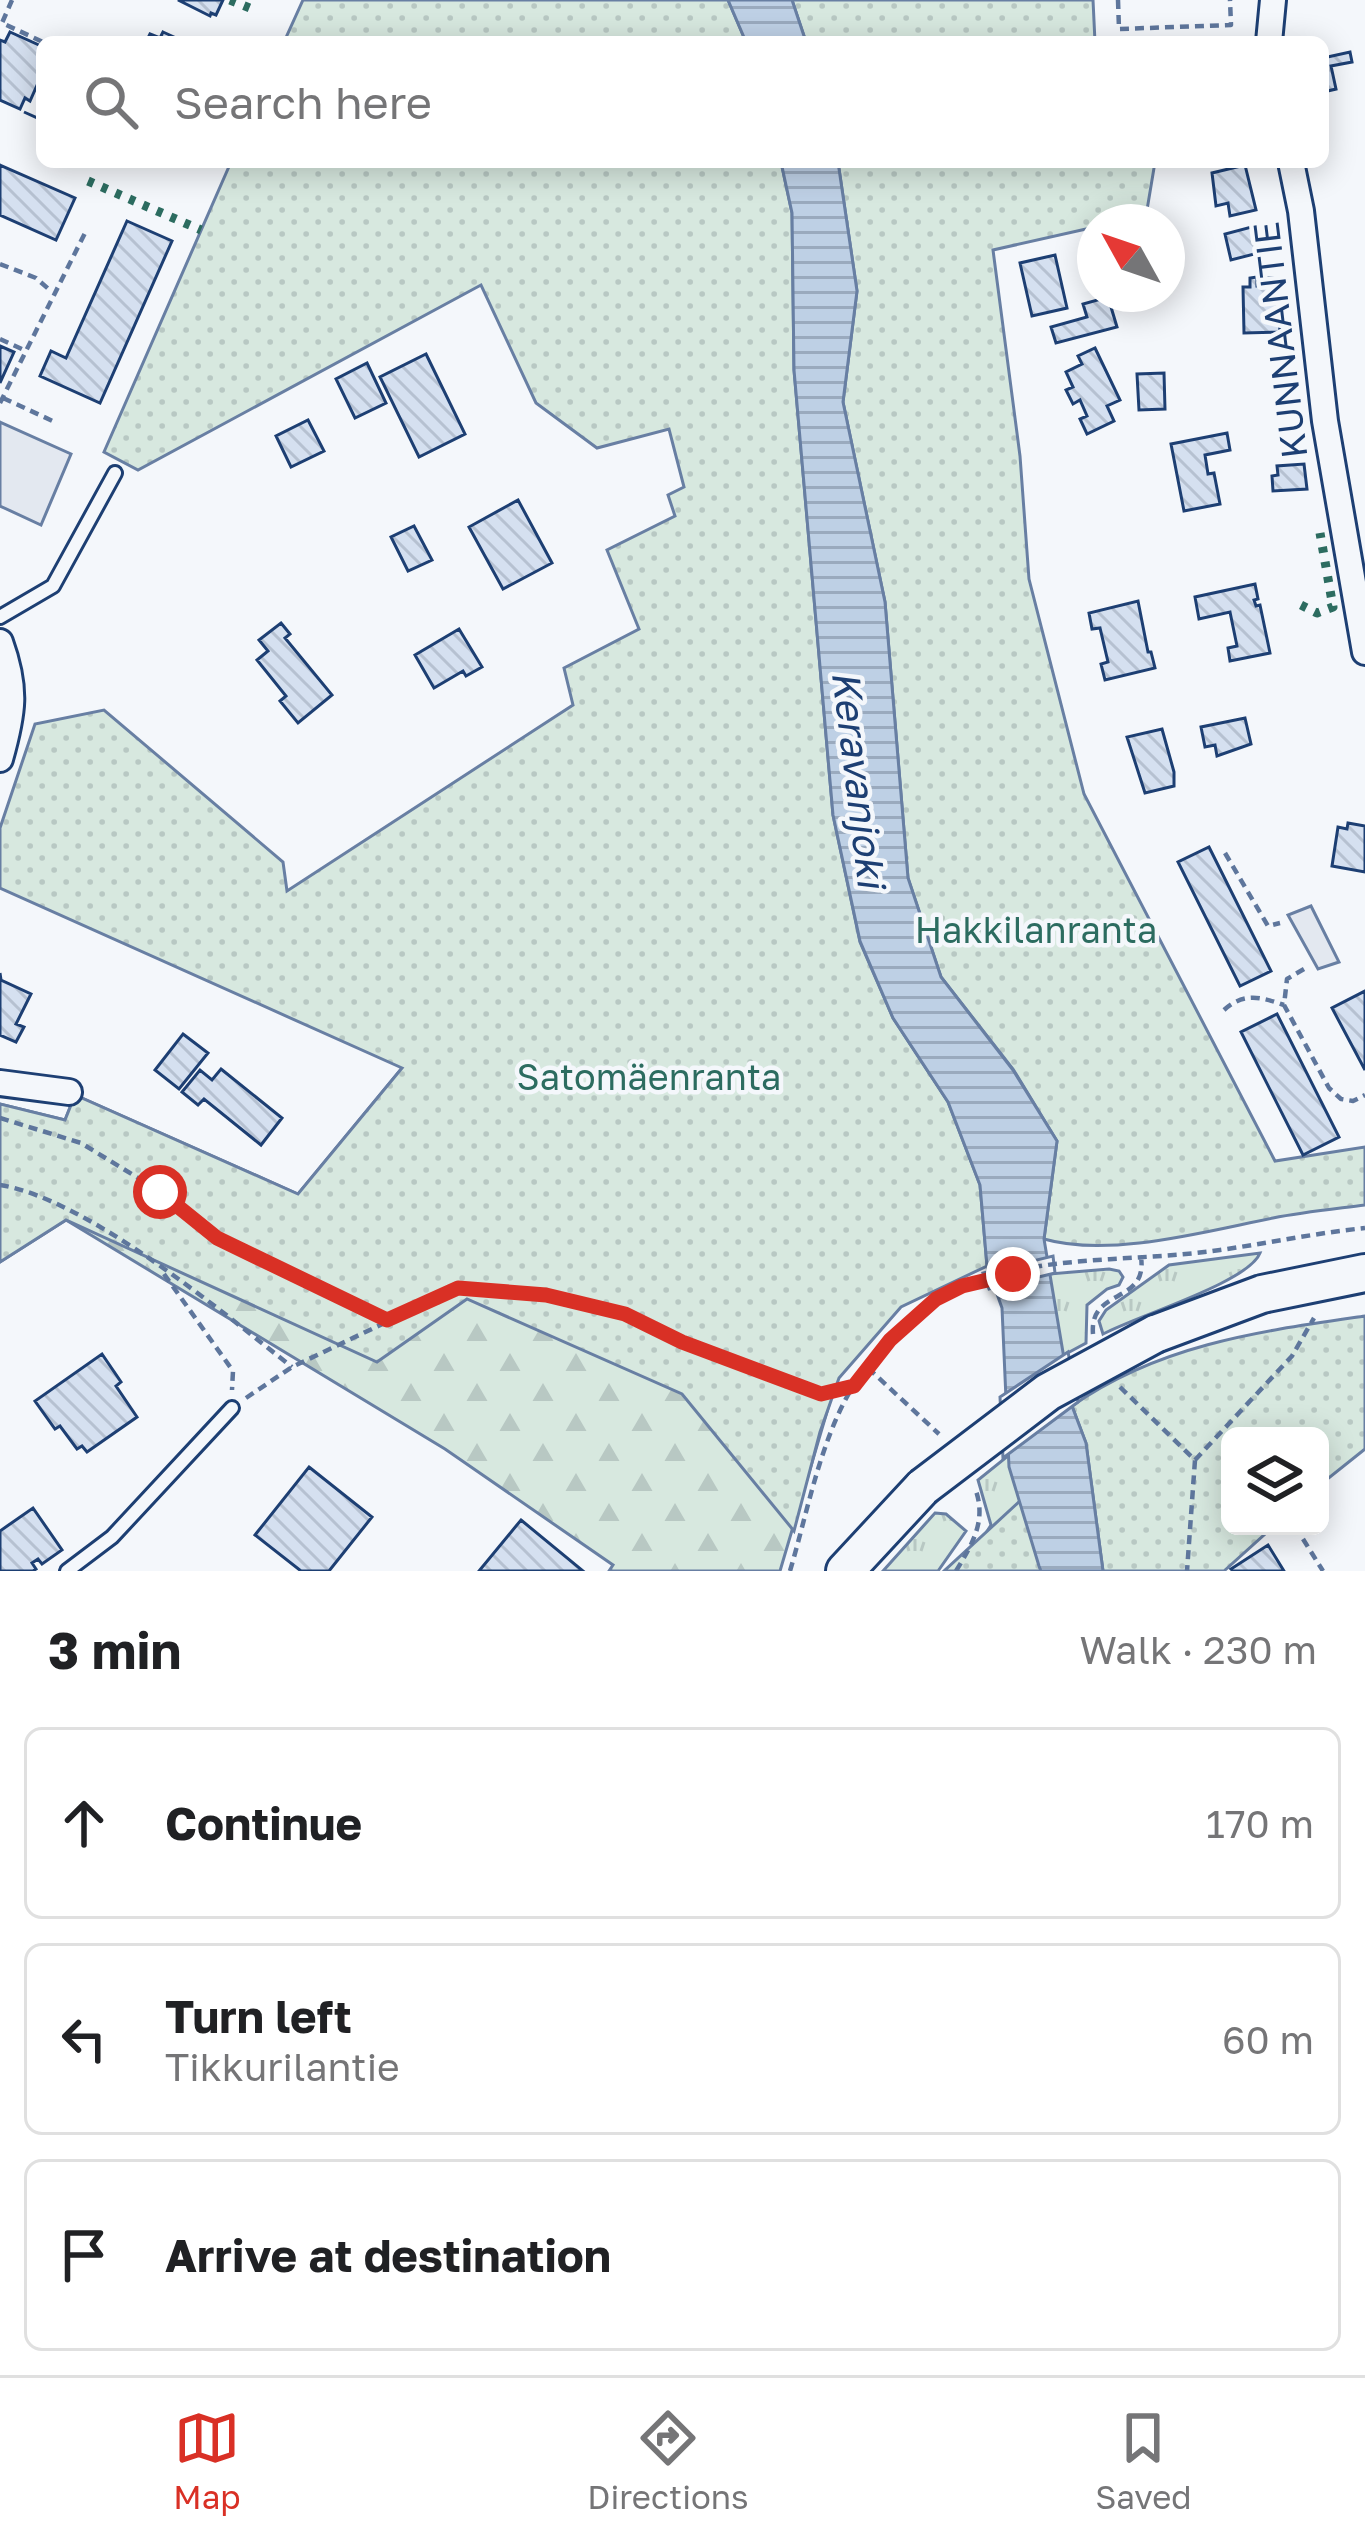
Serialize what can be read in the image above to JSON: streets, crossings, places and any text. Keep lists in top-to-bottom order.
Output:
{
  "streets": {
    "street": ["KUNNAANTIE"]
  },
  "water": ["Keravanjoki"],
  "parks": ["Hakkilanranta", "Satomäenranta"],
  "north": "top left",
  "page": {
    "search": "Search here",
    "heading": ["3 min", "Walk · 230 m"],
    "list": [
      ["Continue", "170 m"],
      ["Turn left", "Tikkurilantie", "60 m"],
      "Arrive at destination"
    ],
    "nav": ["Map", "Directions", "Saved"]
  }
}
